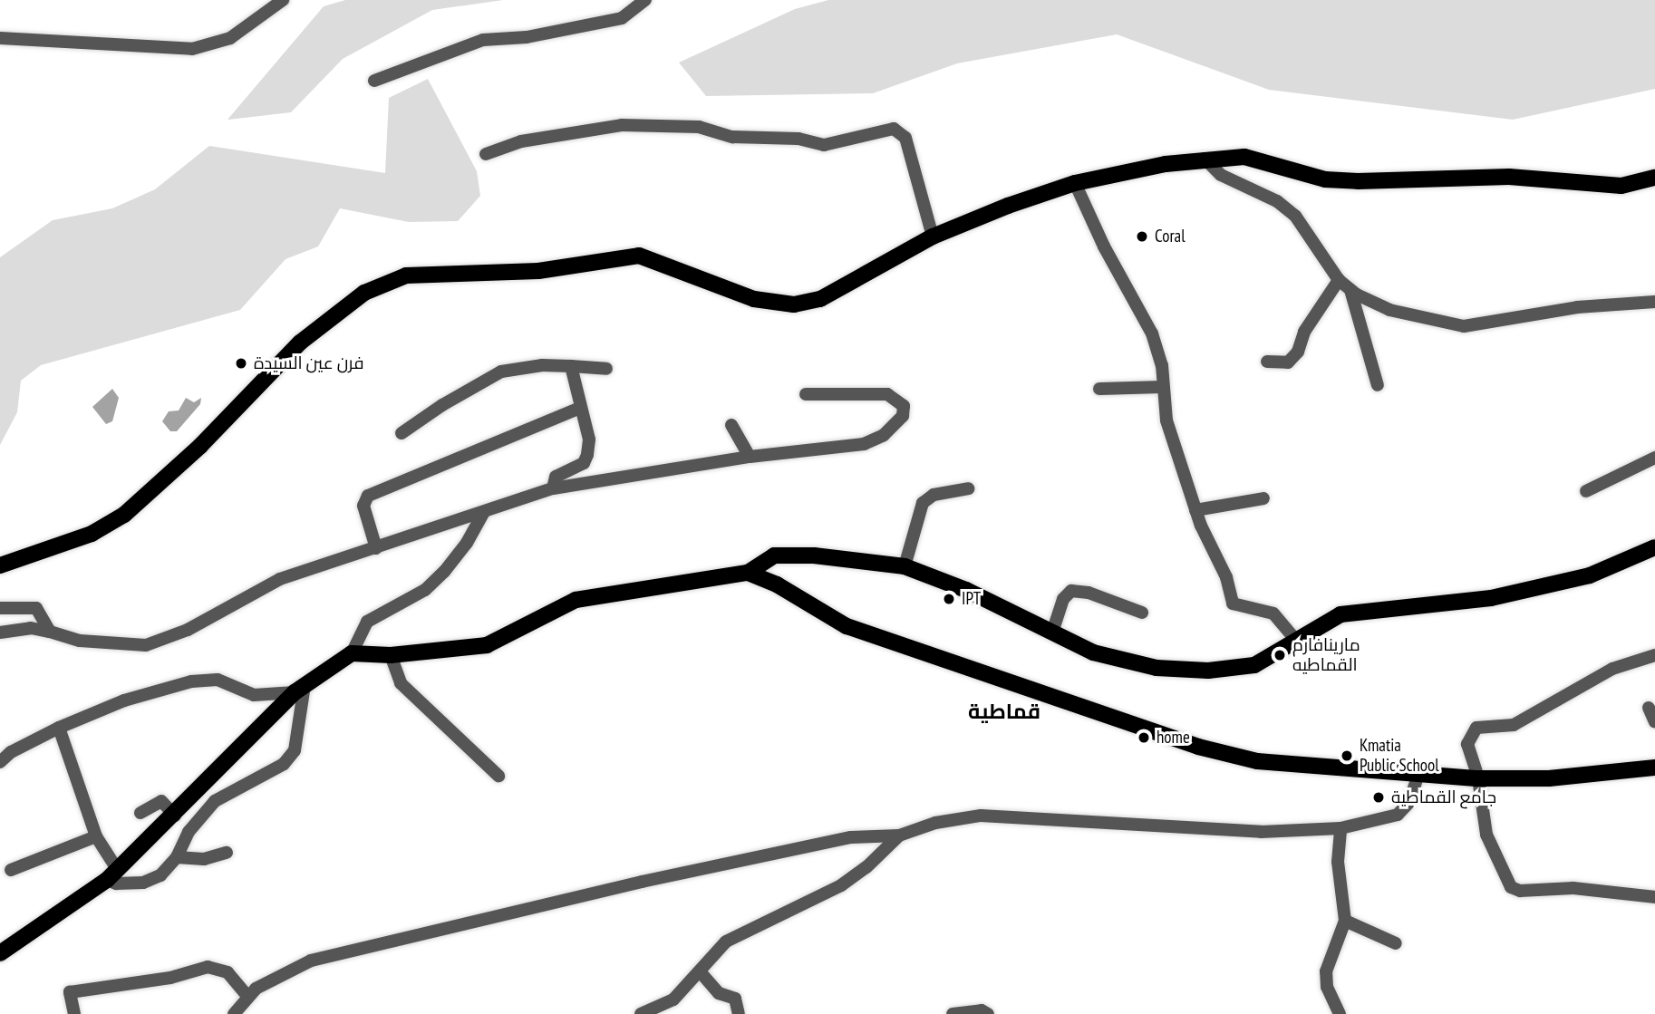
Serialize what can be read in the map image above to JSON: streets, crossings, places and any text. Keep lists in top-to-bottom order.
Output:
{
  "districts": ["قماطية"],
  "places": [
    "Coral",
    "فرن عين السيدة",
    "IPT",
    "مارينافارم القماطيه",
    "home",
    "Kmatia Public School",
    "جامع القماطية"
  ]
}
